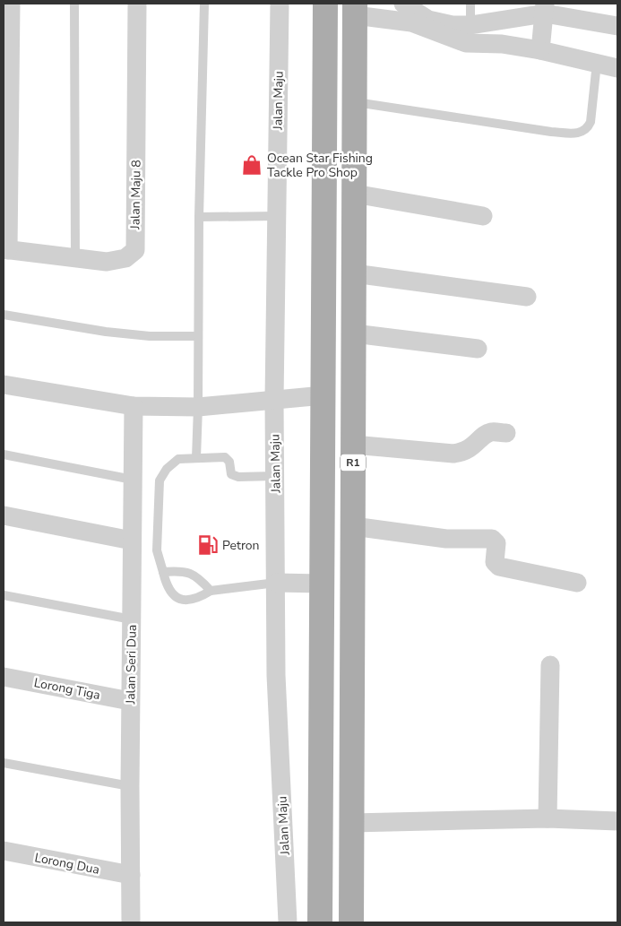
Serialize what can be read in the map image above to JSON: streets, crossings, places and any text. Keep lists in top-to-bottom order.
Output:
{
  "streets": {
    "main road": ["R1"],
    "street": [
      "Jalan Maju",
      "Jalan Maju 8",
      "Jalan Seri Dua",
      "Lorong Tiga",
      "Lorong Dua"
    ]
  },
  "crossings": [
    ["Jalan Seri Dua", "Lorong Tiga"],
    ["Jalan Seri Dua", "Lorong Dua"]
  ],
  "places": {
    "shop": ["Ocean Star Fishing Tackle Pro Shop"],
    "fuel station": ["Petron"]
  }
}
